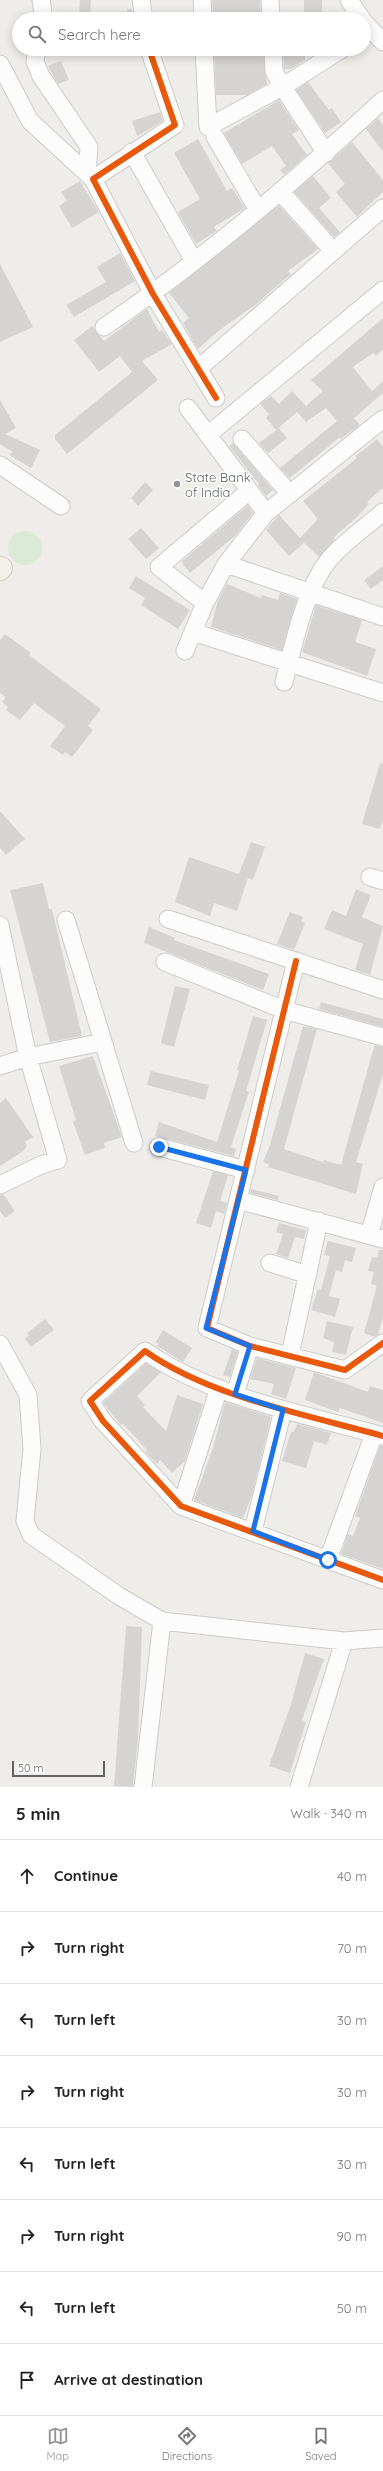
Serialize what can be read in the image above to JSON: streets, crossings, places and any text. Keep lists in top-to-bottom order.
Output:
{
  "places": ["State Bank of India"],
  "scale_bar": "50 m",
  "page": {
    "search": "Search here",
    "scale": "50 m",
    "heading": ["5 min", "Walk · 340 m"],
    "list": [
      ["Continue", "40 m"],
      ["Turn right", "70 m"],
      ["Turn left", "30 m"],
      ["Turn right", "30 m"],
      ["Turn left", "30 m"],
      ["Turn right", "90 m"],
      ["Turn left", "50 m"],
      "Arrive at destination"
    ],
    "nav": ["Map", "Directions", "Saved"]
  }
}
